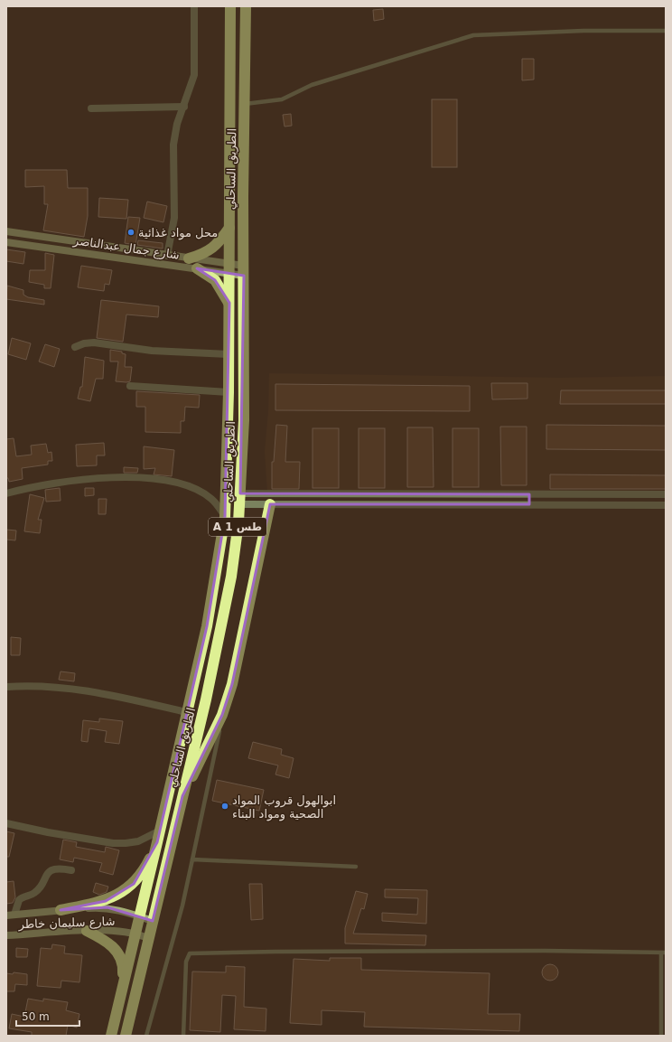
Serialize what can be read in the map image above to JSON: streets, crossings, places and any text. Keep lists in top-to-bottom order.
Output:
{
  "streets": {
    "highway": ["الطريق الساحلي", "A 1 طس"],
    "main road": ["شارع جمال عبدالناصر", "شارع سليمان خاطر"]
  },
  "crossings": [
    ["الطريق الساحلي", "شارع جمال عبدالناصر"],
    ["الطريق الساحلي", "شارع سليمان خاطر"]
  ],
  "places": ["محل مواد غذائية", "ابوالهول قروب المواد الصحية ومواد البناء"],
  "scale_bar": "50 m"
}
